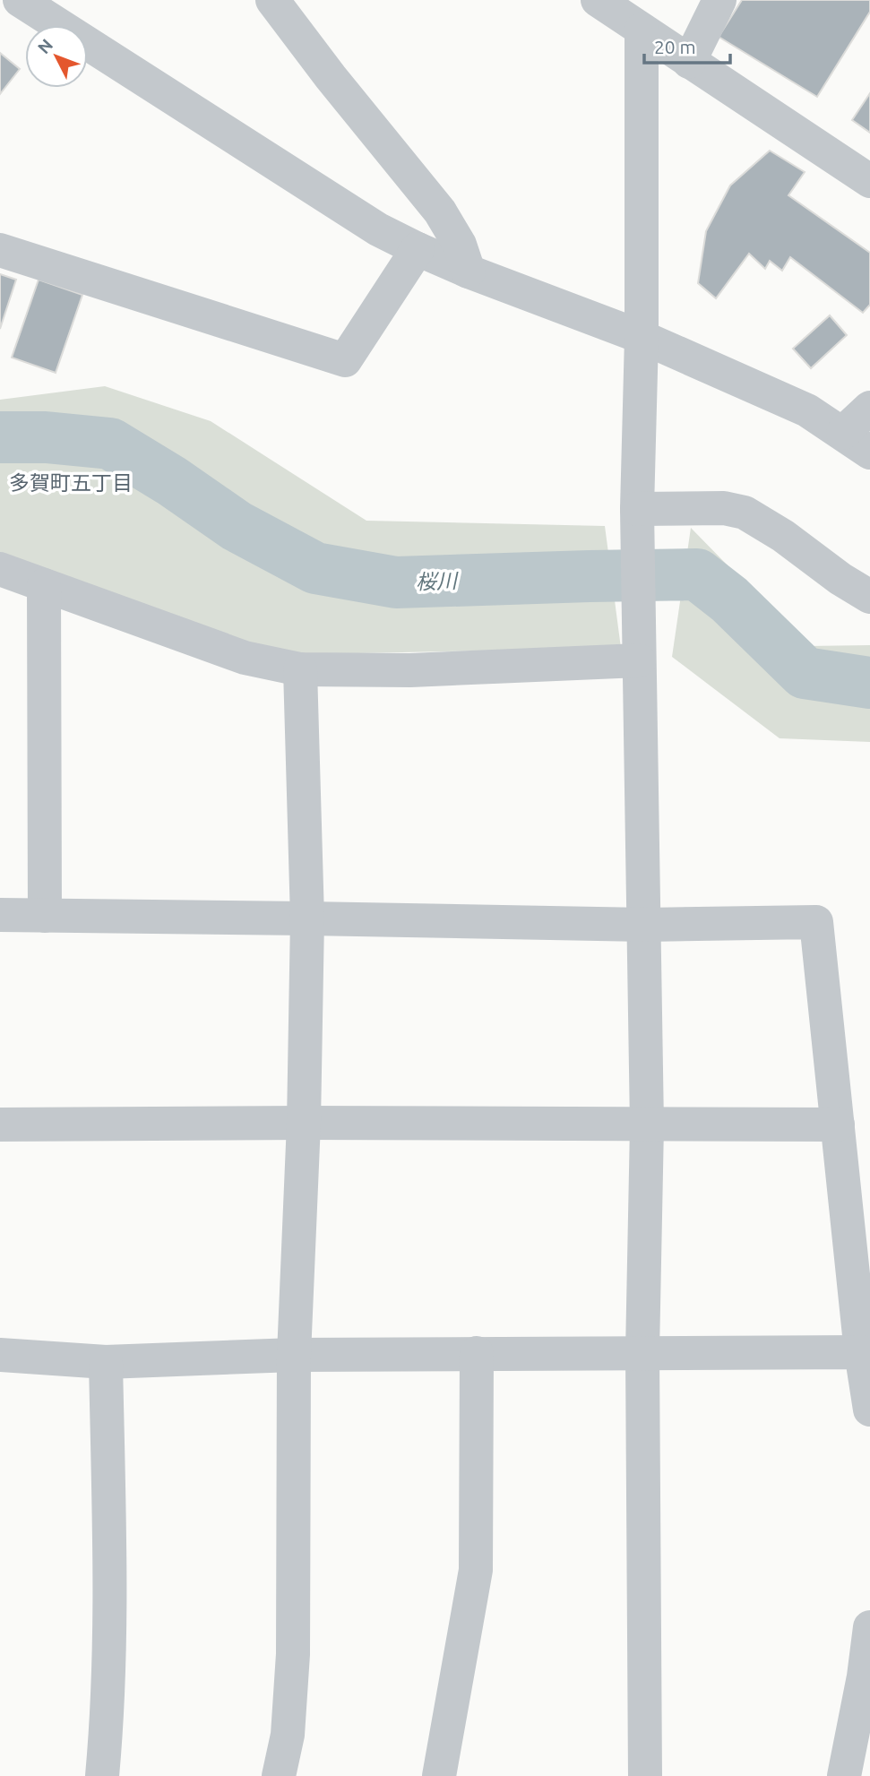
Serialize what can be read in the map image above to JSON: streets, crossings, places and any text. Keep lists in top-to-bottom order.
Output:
{
  "districts": ["多賀町五丁目"],
  "water": ["桜川"],
  "scale_bar": "20 m",
  "north": "top left"
}
